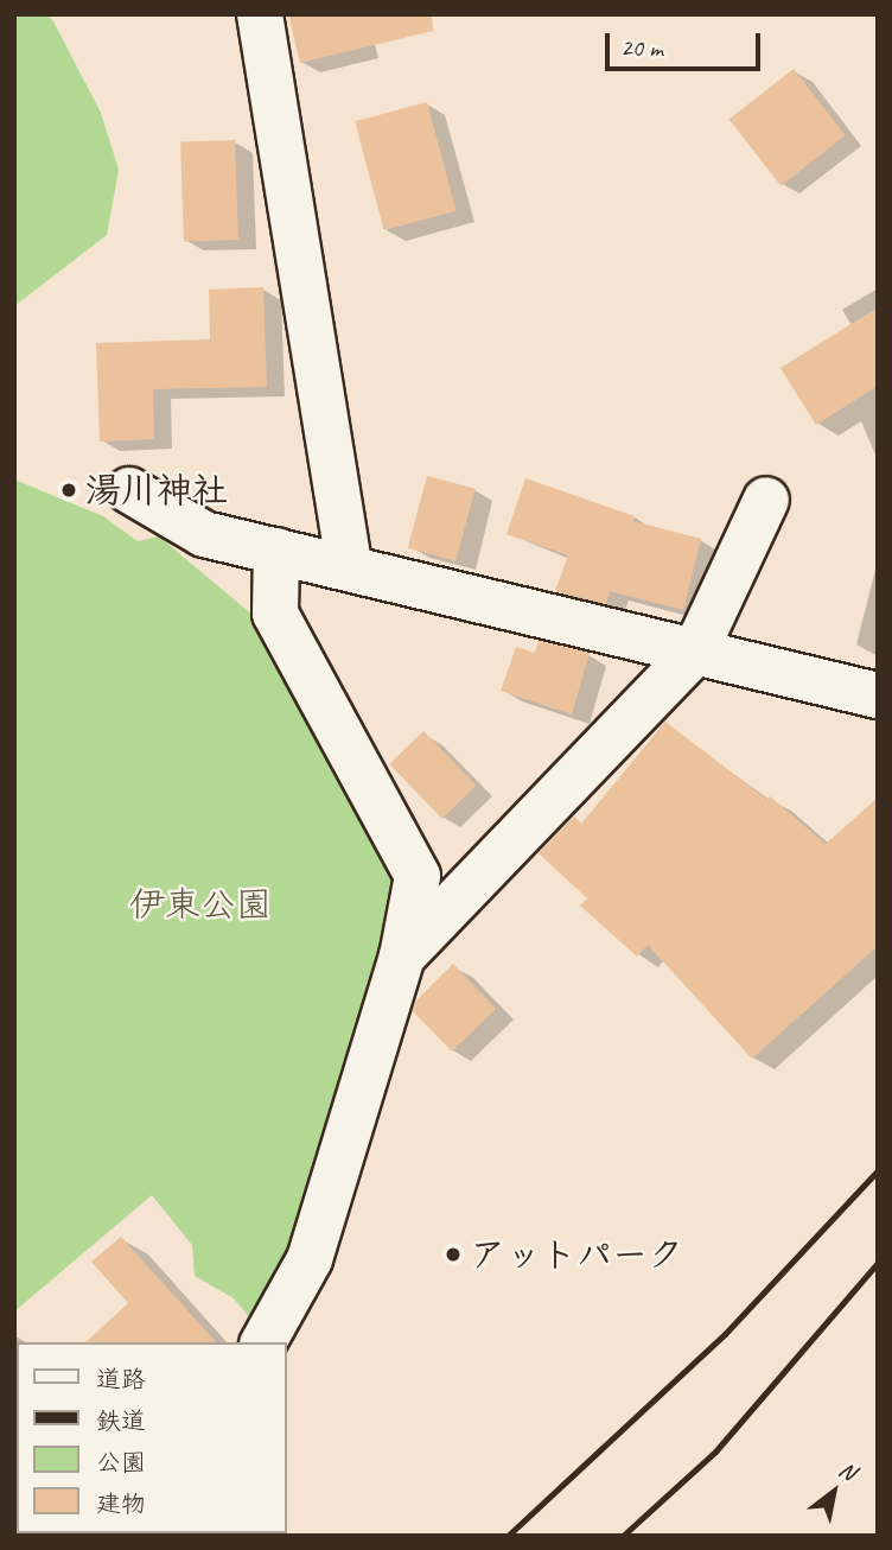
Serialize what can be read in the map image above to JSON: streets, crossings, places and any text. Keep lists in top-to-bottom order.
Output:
{
  "parks": ["伊東公園"],
  "places": ["湯川神社", "アットパーク"],
  "legend": [
    "道路",
    "鉄道",
    "公園",
    "建物"
  ],
  "scale_bar": "20 m",
  "north": "top right"
}
